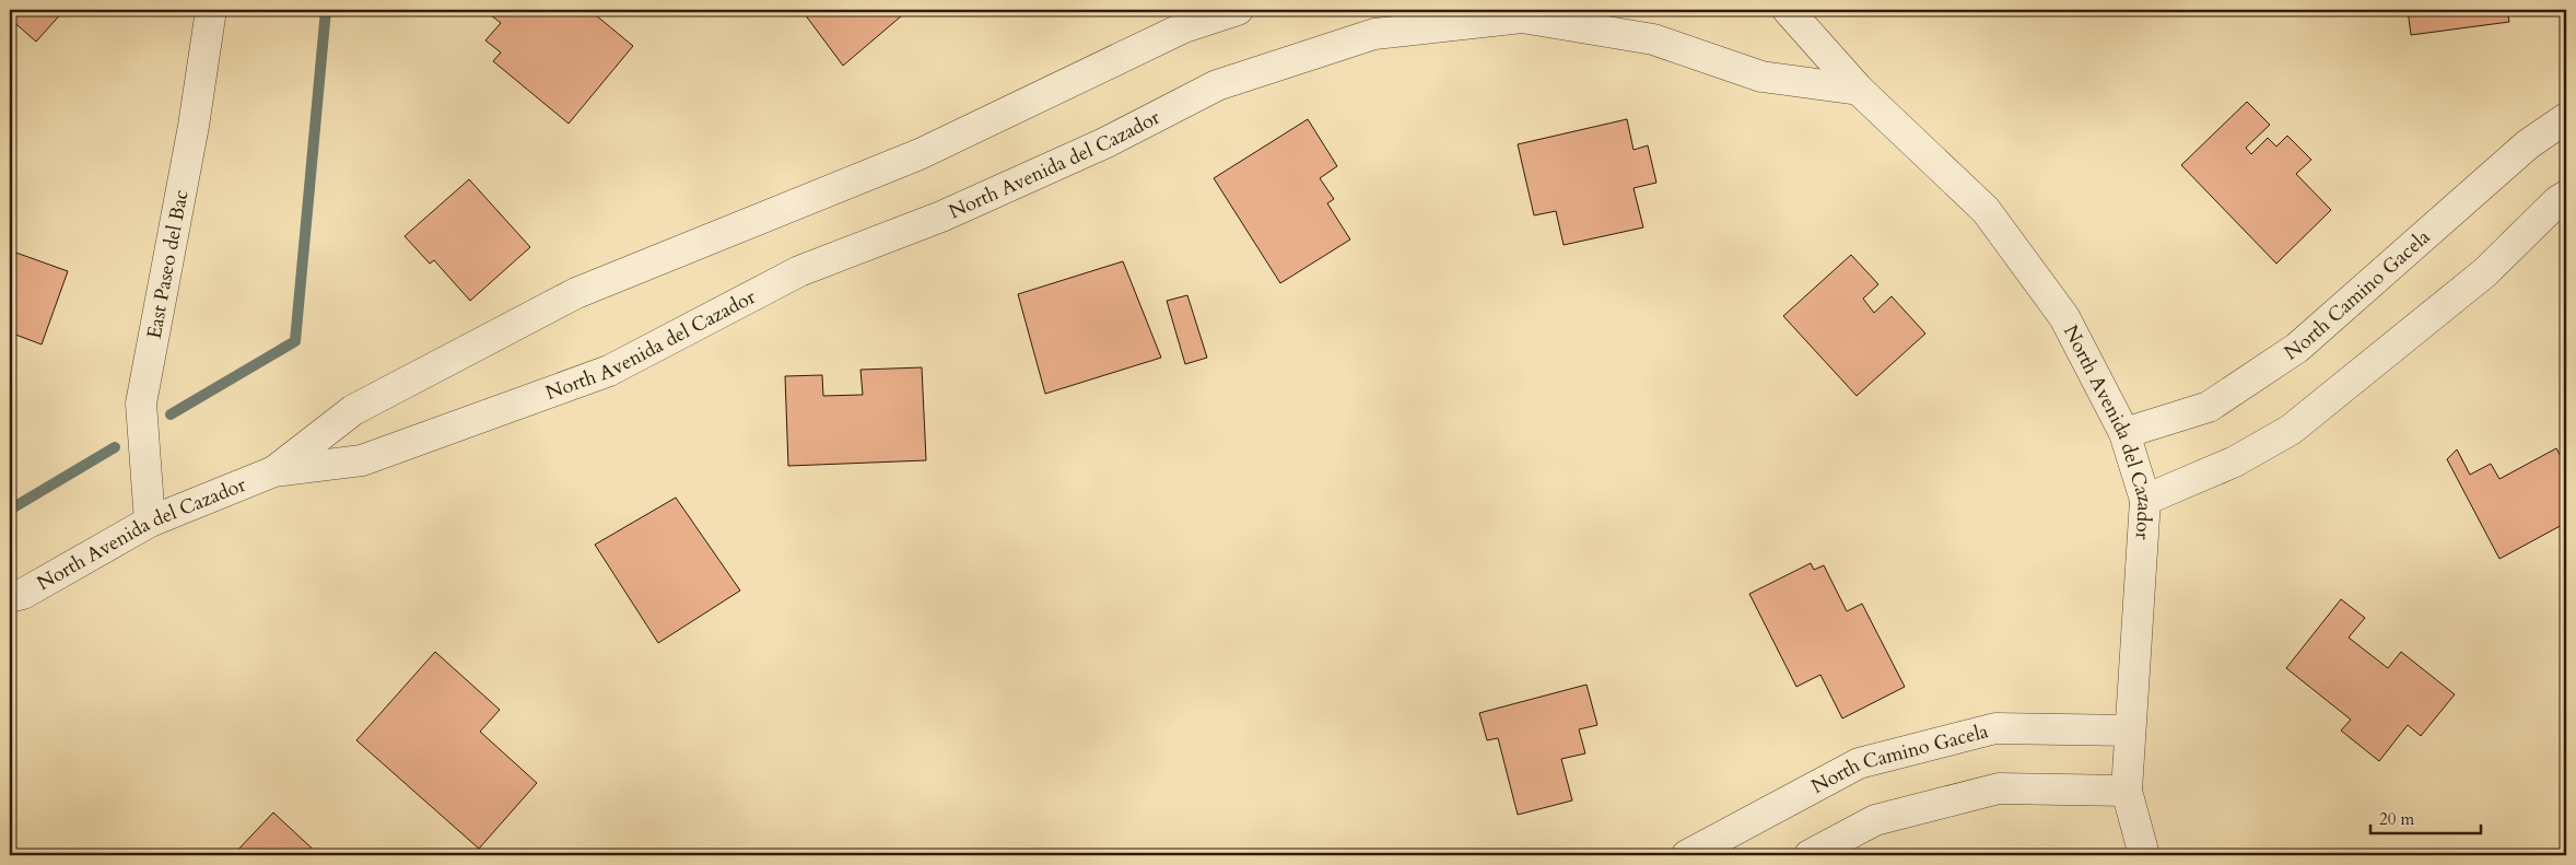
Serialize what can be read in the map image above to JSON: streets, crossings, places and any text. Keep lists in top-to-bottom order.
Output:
{
  "streets": {
    "street": ["North Avenida del Cazador", "East Paseo del Bac", "North Camino Gacela"]
  },
  "crossings": [
    ["North Avenida del Cazador", "East Paseo del Bac"],
    ["North Avenida del Cazador", "North Camino Gacela"]
  ],
  "scale_bar": "20 m"
}
